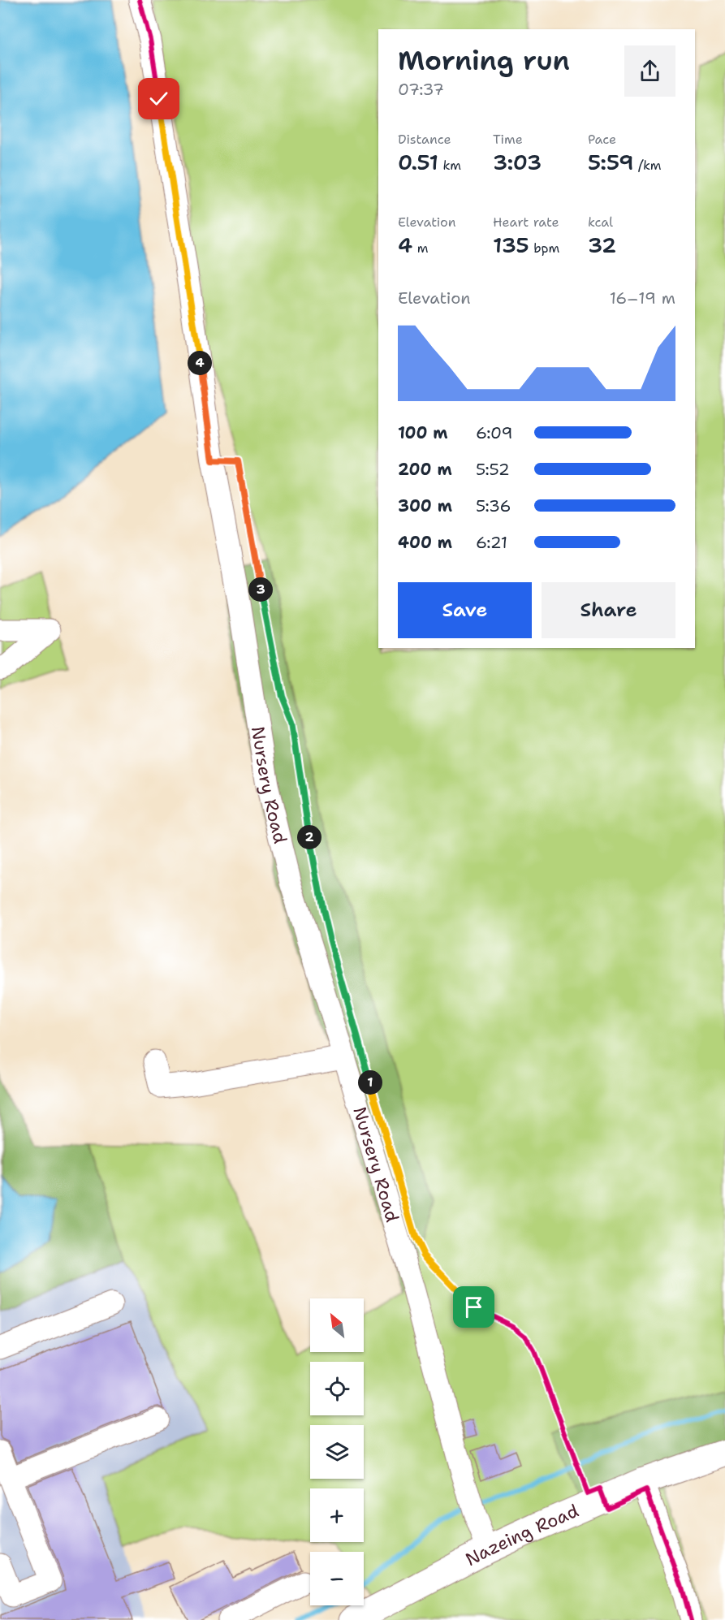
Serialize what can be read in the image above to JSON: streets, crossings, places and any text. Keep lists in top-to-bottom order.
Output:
{
  "streets": {
    "main road": ["Nazeing Road"],
    "lane": ["Nursery Road"]
  },
  "crossings": [
    ["Nursery Road", "Nazeing Road"]
  ],
  "north": "top left",
  "page": {
    "heading": ["Morning run", "07:37"],
    "stats": [
      ["Distance", "0.51 km"],
      ["Time", "3:03"],
      ["Pace", "5:59 /km"],
      ["Elevation", "4 m"],
      ["Heart rate", "135 bpm"],
      ["kcal", "32"]
    ],
    "chart": ["Elevation", "16–19 m"],
    "pins": [
      "4",
      "3",
      "2",
      "1"
    ],
    "list": [
      {
        "name": "100 m",
        "note": "6:09"
      },
      {
        "name": "200 m",
        "note": "5:52"
      },
      {
        "name": "300 m",
        "note": "5:36"
      },
      {
        "name": "400 m",
        "note": "6:21"
      }
    ],
    "buttons": ["Save", "Share"],
    "map_buttons": ["+", "−"]
  }
}
